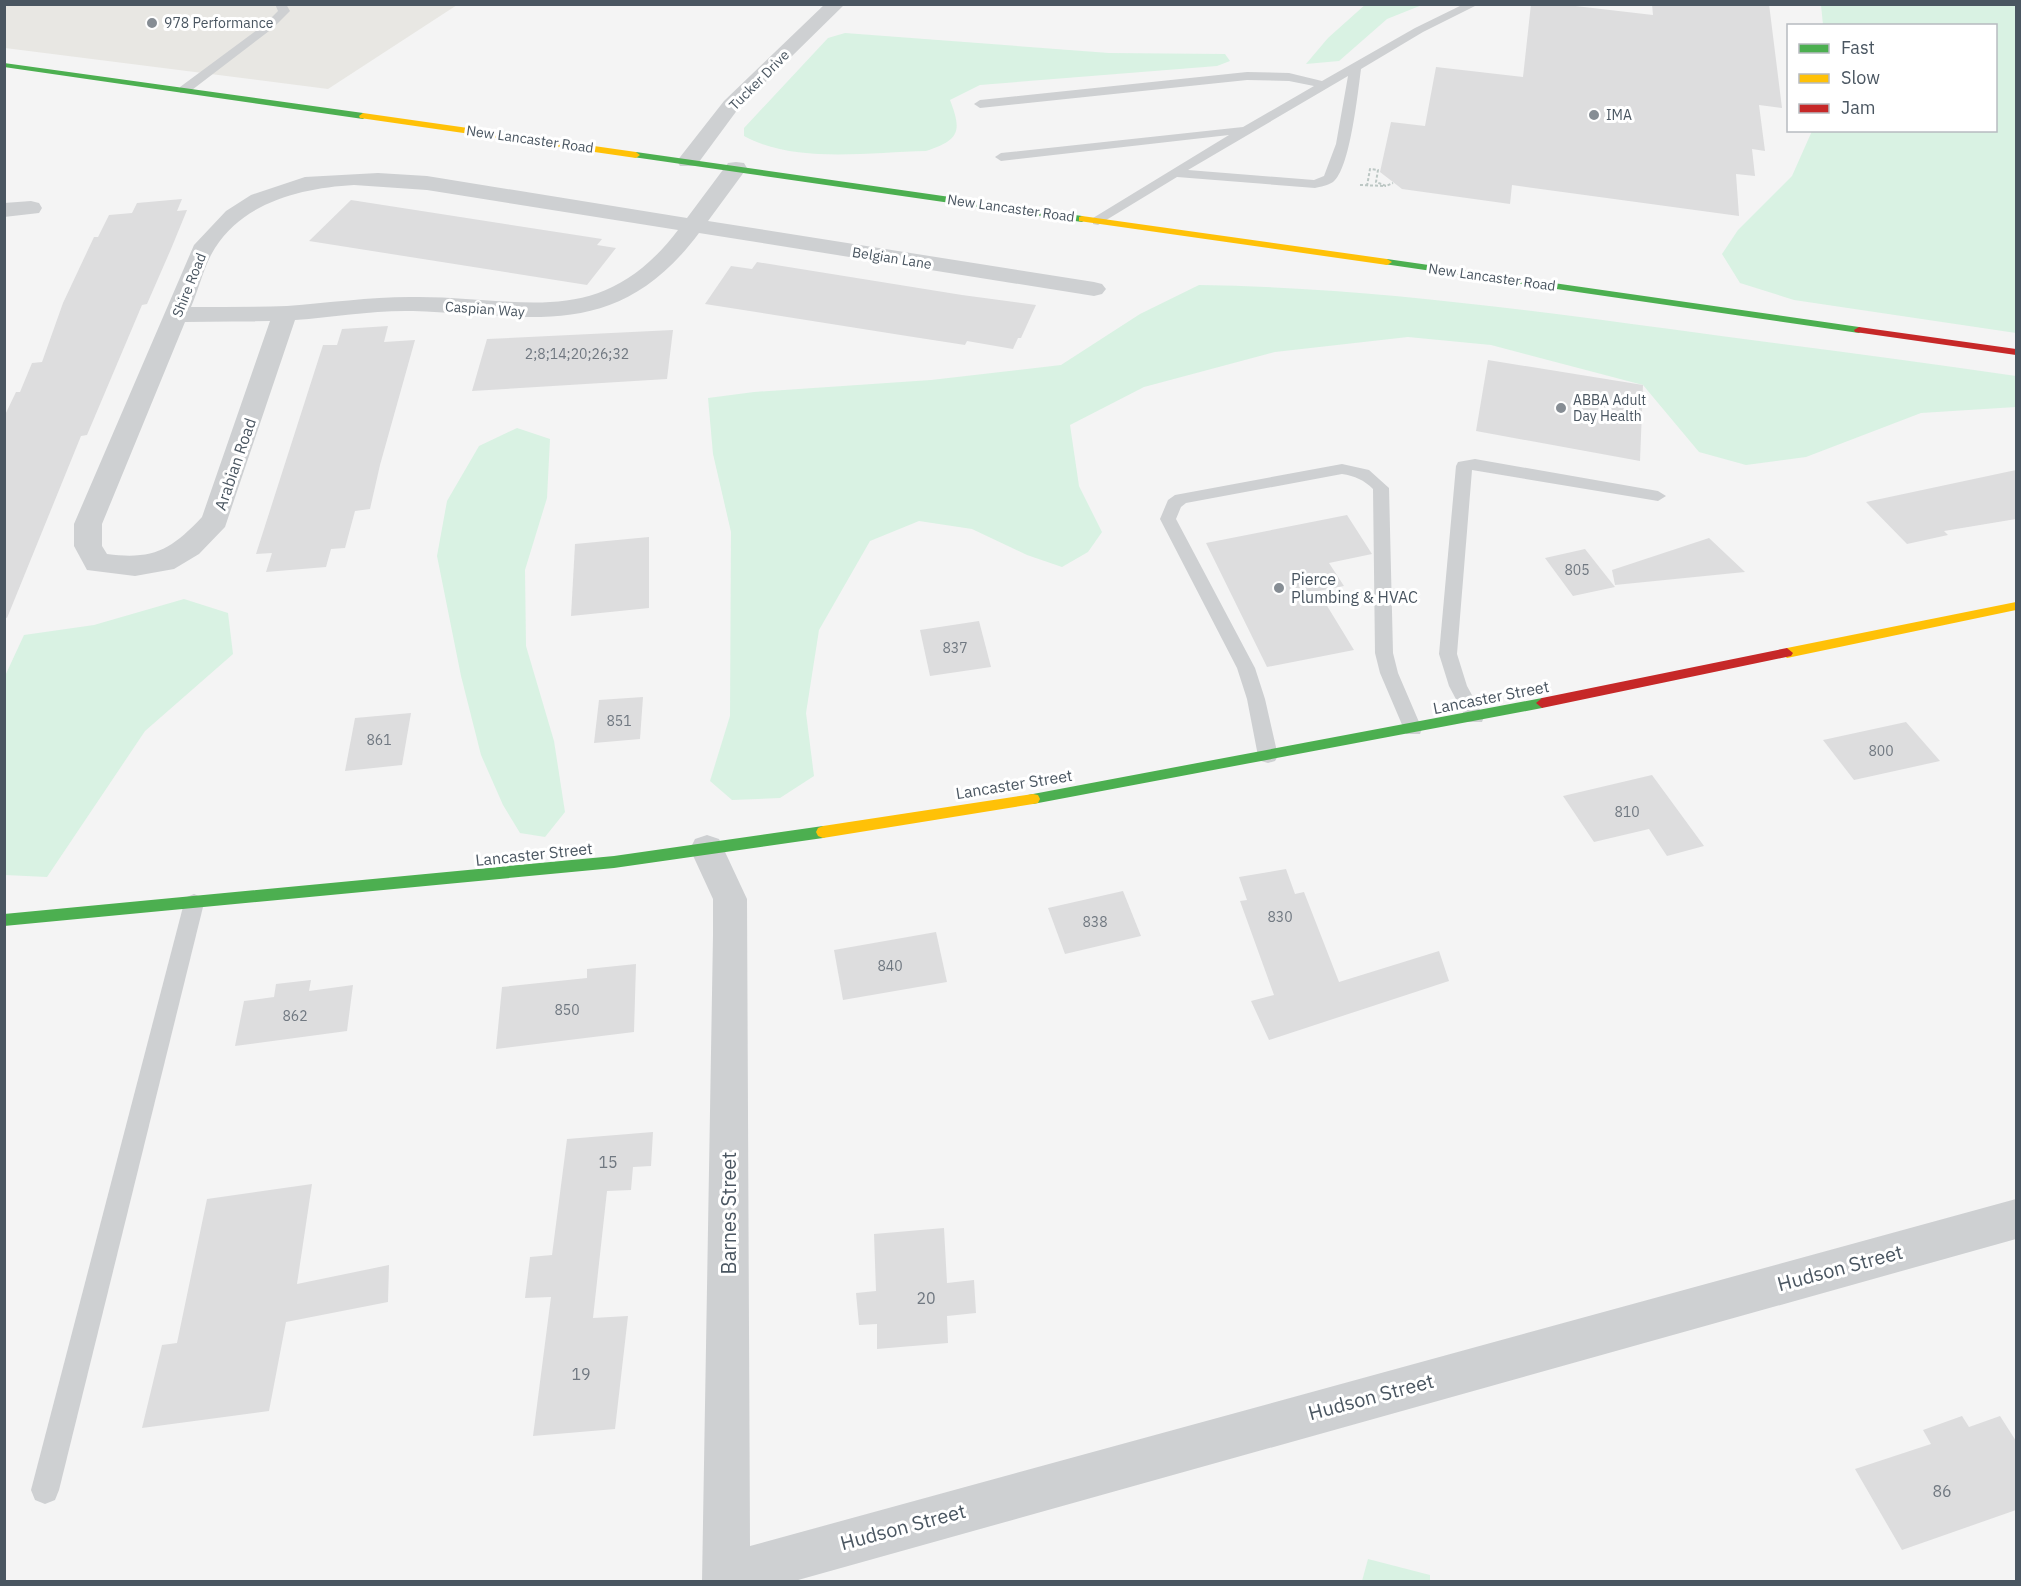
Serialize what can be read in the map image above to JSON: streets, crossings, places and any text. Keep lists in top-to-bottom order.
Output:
{
  "streets": {
    "main road": ["New Lancaster Road", "Lancaster Street"],
    "street": [
      "Tucker Drive",
      "Belgian Lane",
      "Shire Road",
      "Caspian Way",
      "Arabian Road",
      "Barnes Street",
      "Hudson Street"
    ]
  },
  "crossings": [
    ["Tucker Drive", "New Lancaster Road"],
    ["New Lancaster Road", "Caspian Way"],
    ["Belgian Lane", "Shire Road"],
    ["Belgian Lane", "Caspian Way"],
    ["Shire Road", "Caspian Way"],
    ["Shire Road", "Arabian Road"],
    ["Caspian Way", "Arabian Road"],
    ["Lancaster Street", "Barnes Street"],
    ["Barnes Street", "Hudson Street"]
  ],
  "places": [
    "978 Performance",
    "IMA",
    "ABBA Adult Day Health",
    "Pierce Plumbing & HVAC"
  ],
  "house_numbers": [
    "2;8;14;20;26;32",
    "805",
    "837",
    "851",
    "861",
    "800",
    "810",
    "830",
    "838",
    "840",
    "850",
    "862",
    "15",
    "20",
    "19",
    "86"
  ],
  "legend": ["Fast", "Slow", "Jam"]
}
